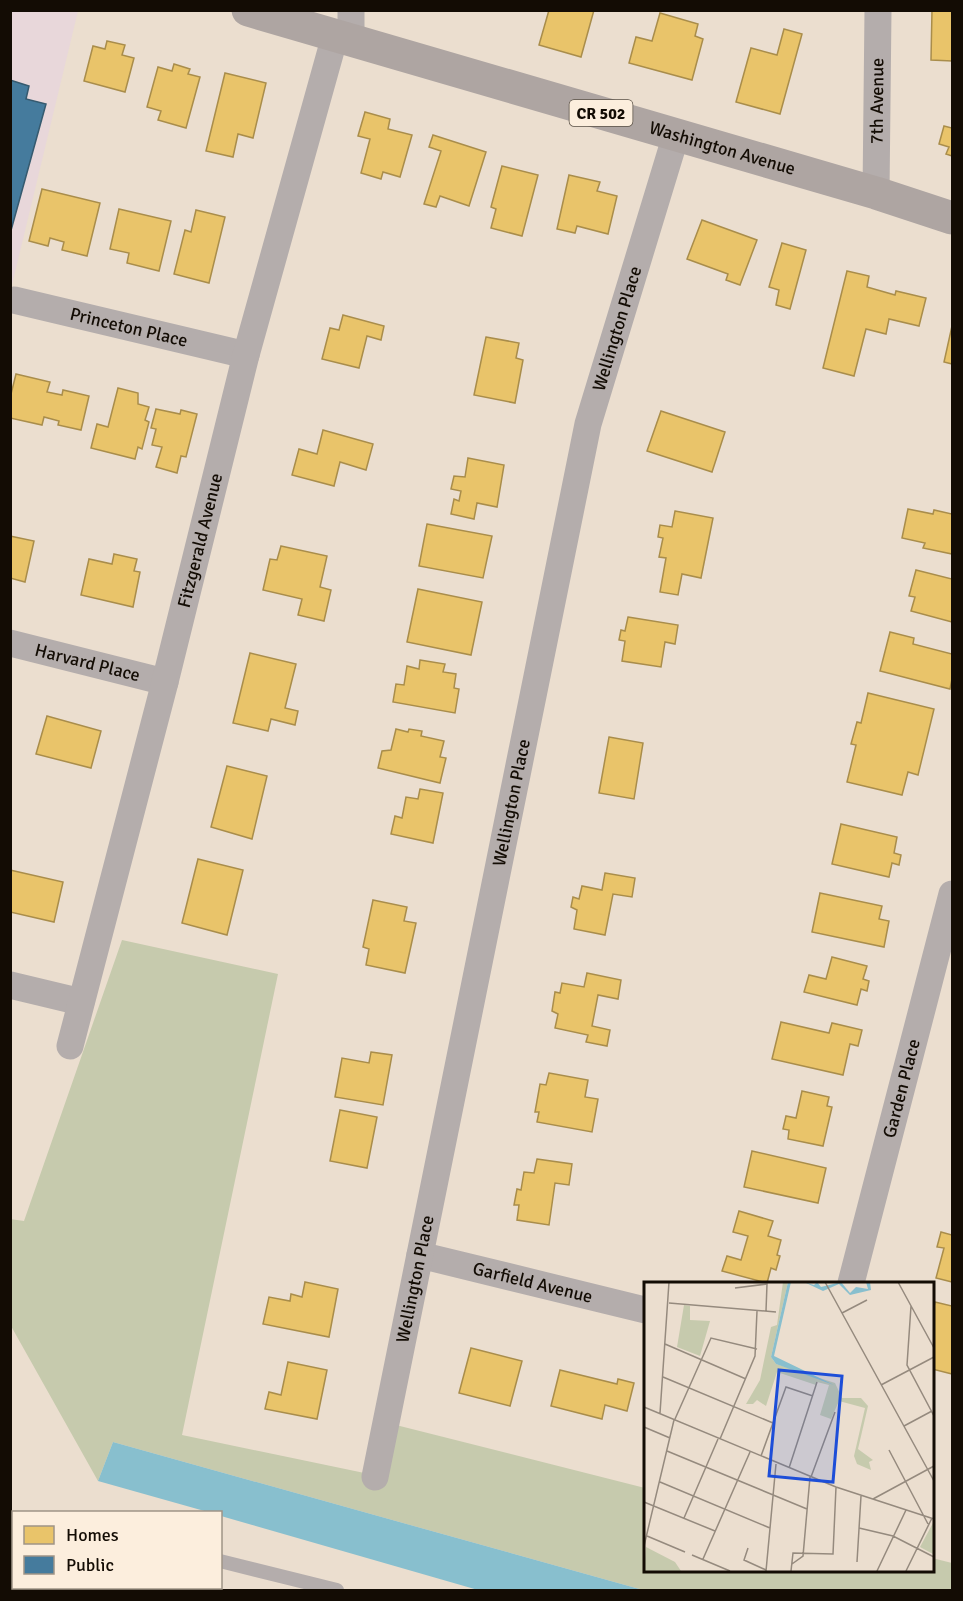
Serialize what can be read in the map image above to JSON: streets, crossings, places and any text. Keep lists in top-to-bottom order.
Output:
{
  "streets": {
    "main road": ["CR 502", "Washington Avenue"],
    "street": [
      "7th Avenue",
      "Princeton Place",
      "Wellington Place",
      "Fitzgerald Avenue",
      "Harvard Place",
      "Garden Place",
      "Garfield Avenue"
    ]
  },
  "crossings": [
    ["7th Avenue", "Washington Avenue"],
    ["Washington Avenue", "Wellington Place"],
    ["Washington Avenue", "Fitzgerald Avenue"],
    ["Princeton Place", "Fitzgerald Avenue"],
    ["Wellington Place", "Garfield Avenue"],
    ["Fitzgerald Avenue", "Harvard Place"]
  ],
  "legend": ["Homes", "Public"]
}
